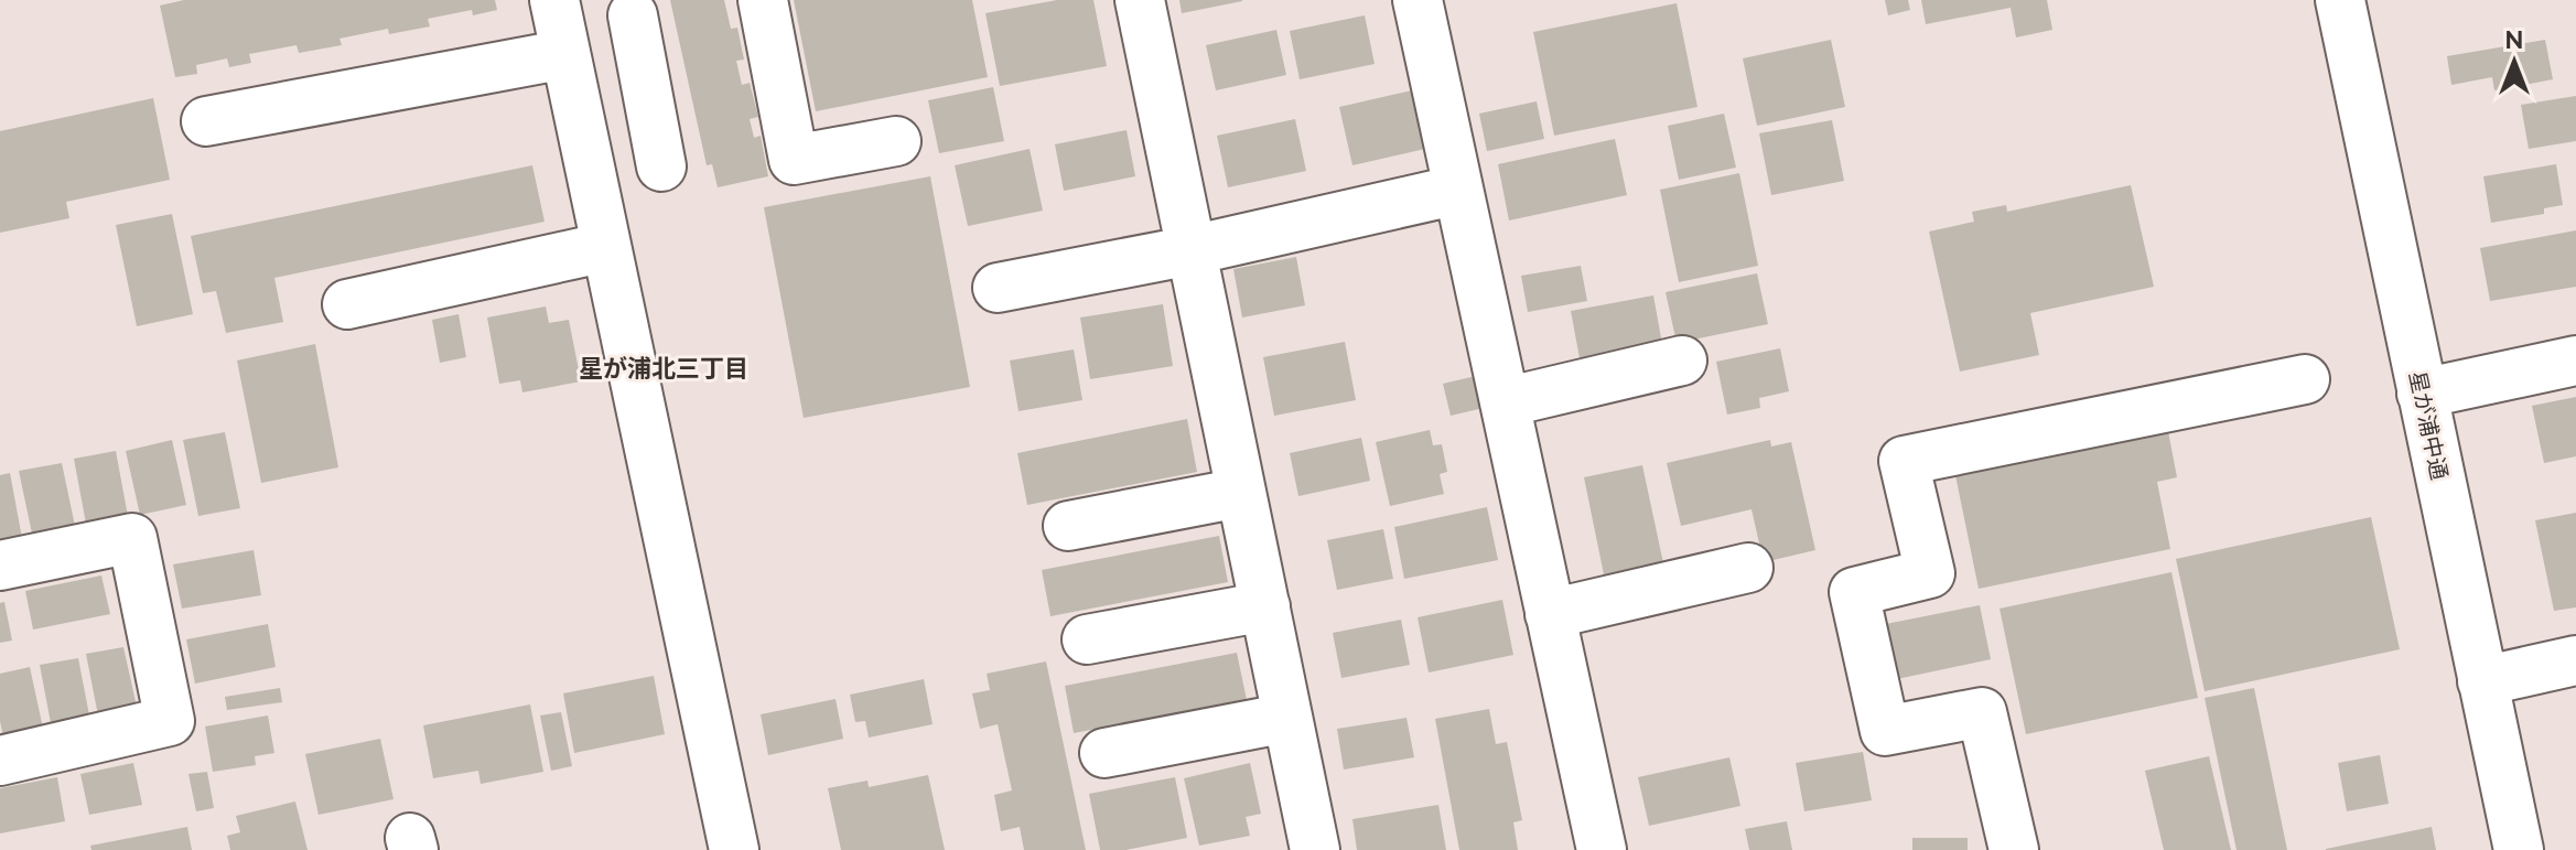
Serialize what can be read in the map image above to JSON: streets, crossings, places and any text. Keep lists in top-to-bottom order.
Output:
{
  "streets": {
    "street": ["星が浦中通"]
  },
  "districts": ["星が浦北三丁目"],
  "north": "top"
}
